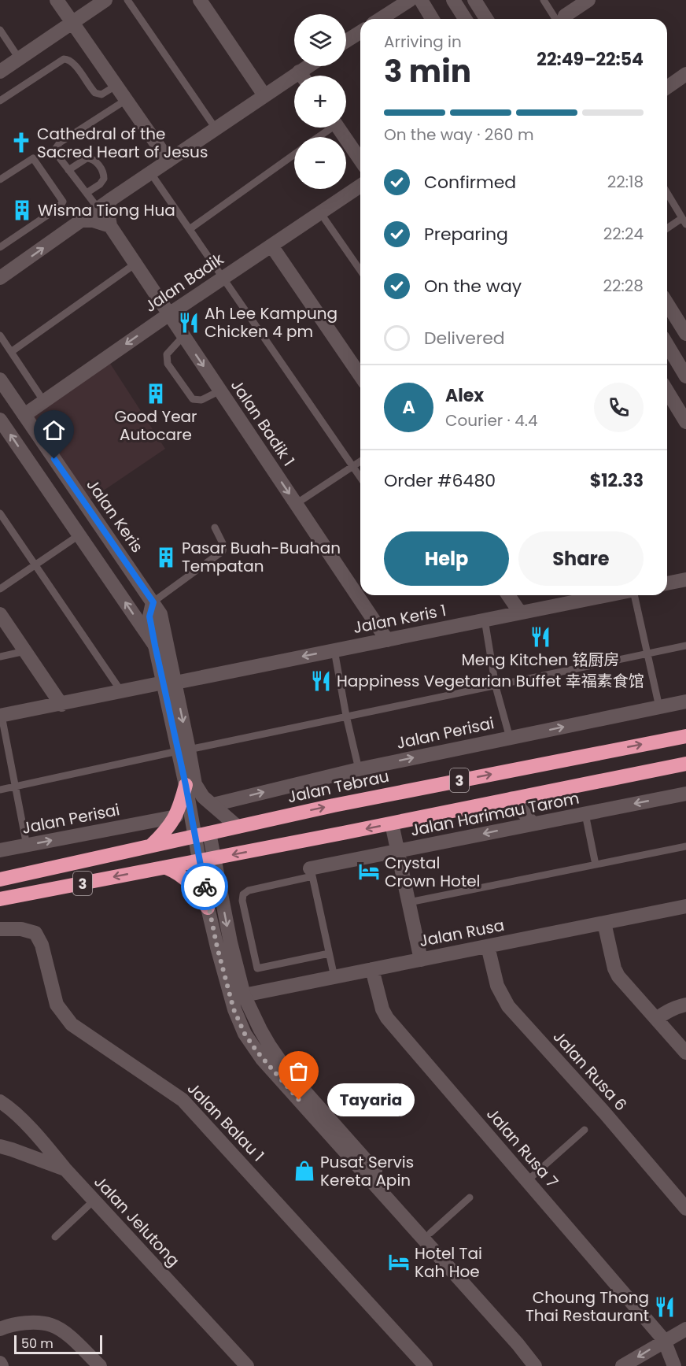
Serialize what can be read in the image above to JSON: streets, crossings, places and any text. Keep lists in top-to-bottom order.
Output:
{
  "streets": {
    "highway": ["3", "Jalan Tebrau"],
    "street": [
      "Jalan Badik",
      "Jalan Badik 1",
      "Jalan Keris",
      "Jalan Keris 1",
      "Jalan Perisai",
      "Jalan Harimau Tarom",
      "Jalan Rusa",
      "Jalan Rusa 6",
      "Jalan Balau 1",
      "Jalan Rusa 7",
      "Jalan Jelutong"
    ]
  },
  "crossings": [
    ["Jalan Badik", "Jalan Badik 1"],
    ["Jalan Badik", "Jalan Keris"],
    ["Jalan Badik 1", "Jalan Keris 1"],
    ["Jalan Keris", "Jalan Keris 1"],
    ["Jalan Keris", "Jalan Perisai"],
    ["Jalan Keris", "3"],
    ["Jalan Keris", "Jalan Tebrau"],
    ["Jalan Rusa", "Jalan Rusa 6"],
    ["Jalan Rusa", "Jalan Rusa 7"]
  ],
  "one_way": ["Jalan Perisai", "Jalan Harimau Tarom"],
  "places": {
    "church": ["Cathedral of the Sacred Heart of Jesus"],
    "building": ["Wisma Tiong Hua", "Good Year Autocare", "Pasar Buah-Buahan Tempatan"],
    "restaurant": [
      "Ah Lee Kampung Chicken 4 pm",
      "Meng Kitchen 铭厨房",
      "Happiness Vegetarian Buffet 幸福素食馆",
      "Choung Thong Thai Restaurant"
    ],
    "hotel": ["Crystal Crown Hotel", "Hotel Tai Kah Hoe"],
    "other": ["Tayaria"],
    "shop": ["Pusat Servis Kereta Apin"]
  },
  "scale_bar": "50 m",
  "page": {
    "map_buttons": ["+", "−"],
    "heading": ["3 min", "Arriving in", "22:49–22:54"],
    "panel": [
      "Alex",
      "Courier · 4.4",
      "Order #6480",
      "$12.33"
    ],
    "bar": "On the way · 260 m",
    "list": [
      ["Confirmed", "22:18"],
      ["Preparing", "22:24"],
      ["On the way", "22:28"],
      "Delivered"
    ],
    "round": "A",
    "buttons": ["Help", "Share"],
    "bubble": "Tayaria",
    "scale": "50 m"
  }
}
